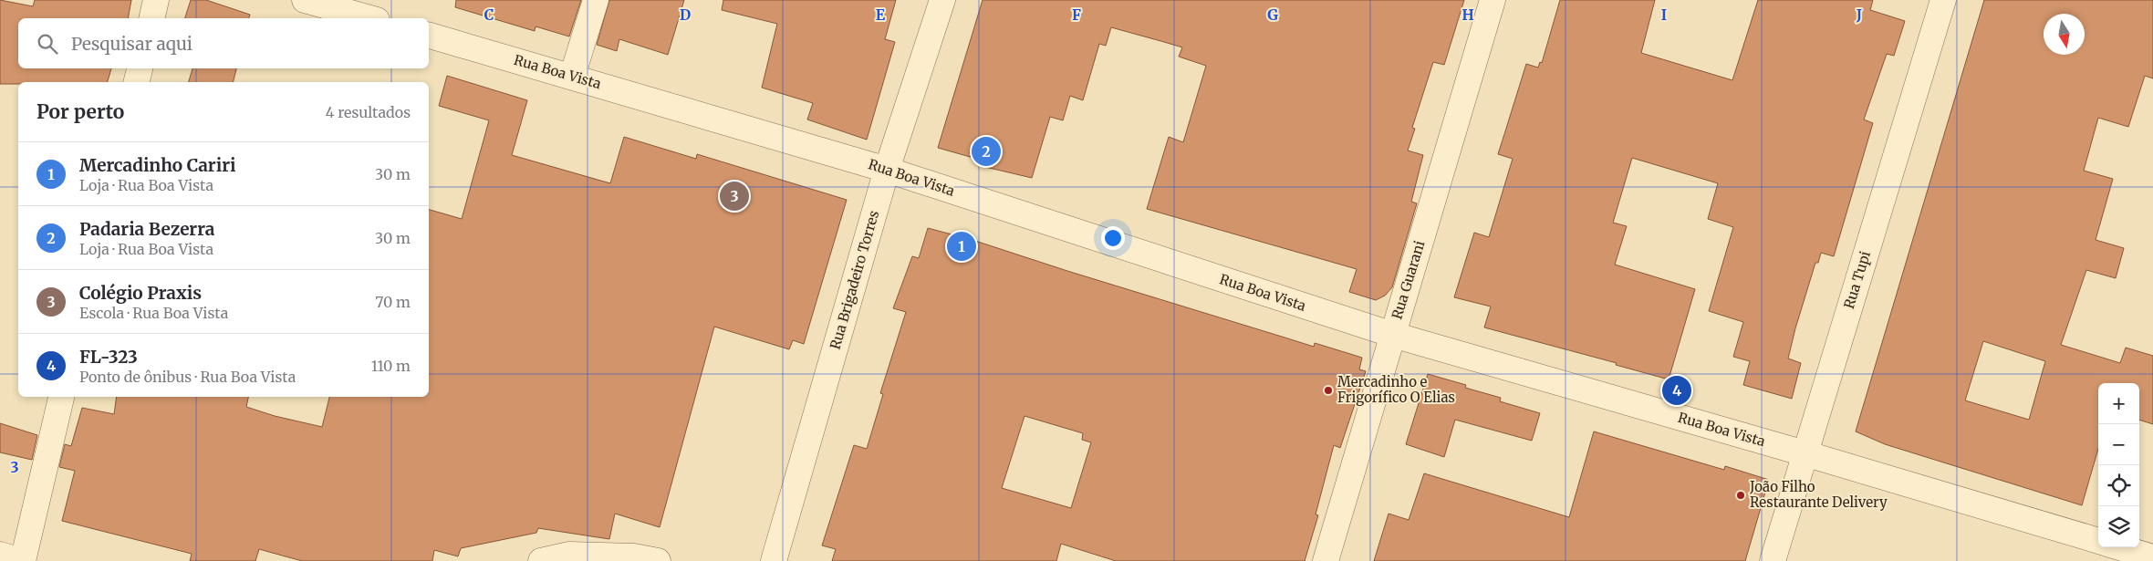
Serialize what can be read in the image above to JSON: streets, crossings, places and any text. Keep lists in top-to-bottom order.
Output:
{
  "streets": {
    "street": [
      "Rua Boa Vista",
      "Rua Brigadeiro Torres",
      "Rua Guarani",
      "Rua Tupi"
    ]
  },
  "crossings": [
    ["Rua Boa Vista", "Rua Brigadeiro Torres"],
    ["Rua Boa Vista", "Rua Guarani"],
    ["Rua Boa Vista", "Rua Tupi"]
  ],
  "places": ["Mercadinho e Frigorífico O Elias", "João Filho Restaurante Delivery"],
  "north": "bottom",
  "page": {
    "search": "Pesquisar aqui",
    "heading": ["Por perto", "4 resultados"],
    "pins": [
      "2",
      "3",
      "1",
      "4"
    ],
    "list": [
      {
        "mark": "1",
        "name": "Mercadinho Cariri",
        "note": "Loja · Rua Boa Vista",
        "value": "30 m"
      },
      {
        "mark": "2",
        "name": "Padaria Bezerra",
        "note": "Loja · Rua Boa Vista",
        "value": "30 m"
      },
      {
        "mark": "3",
        "name": "Colégio Praxis",
        "note": "Escola · Rua Boa Vista",
        "value": "70 m"
      },
      {
        "mark": "4",
        "name": "FL-323",
        "note": "Ponto de ônibus · Rua Boa Vista",
        "value": "110 m"
      }
    ],
    "map_buttons": ["+", "−"]
  },
  "grid": {
    "columns": [
      "C",
      "D",
      "E",
      "F",
      "G",
      "H",
      "I",
      "J"
    ],
    "rows": ["3"]
  }
}
